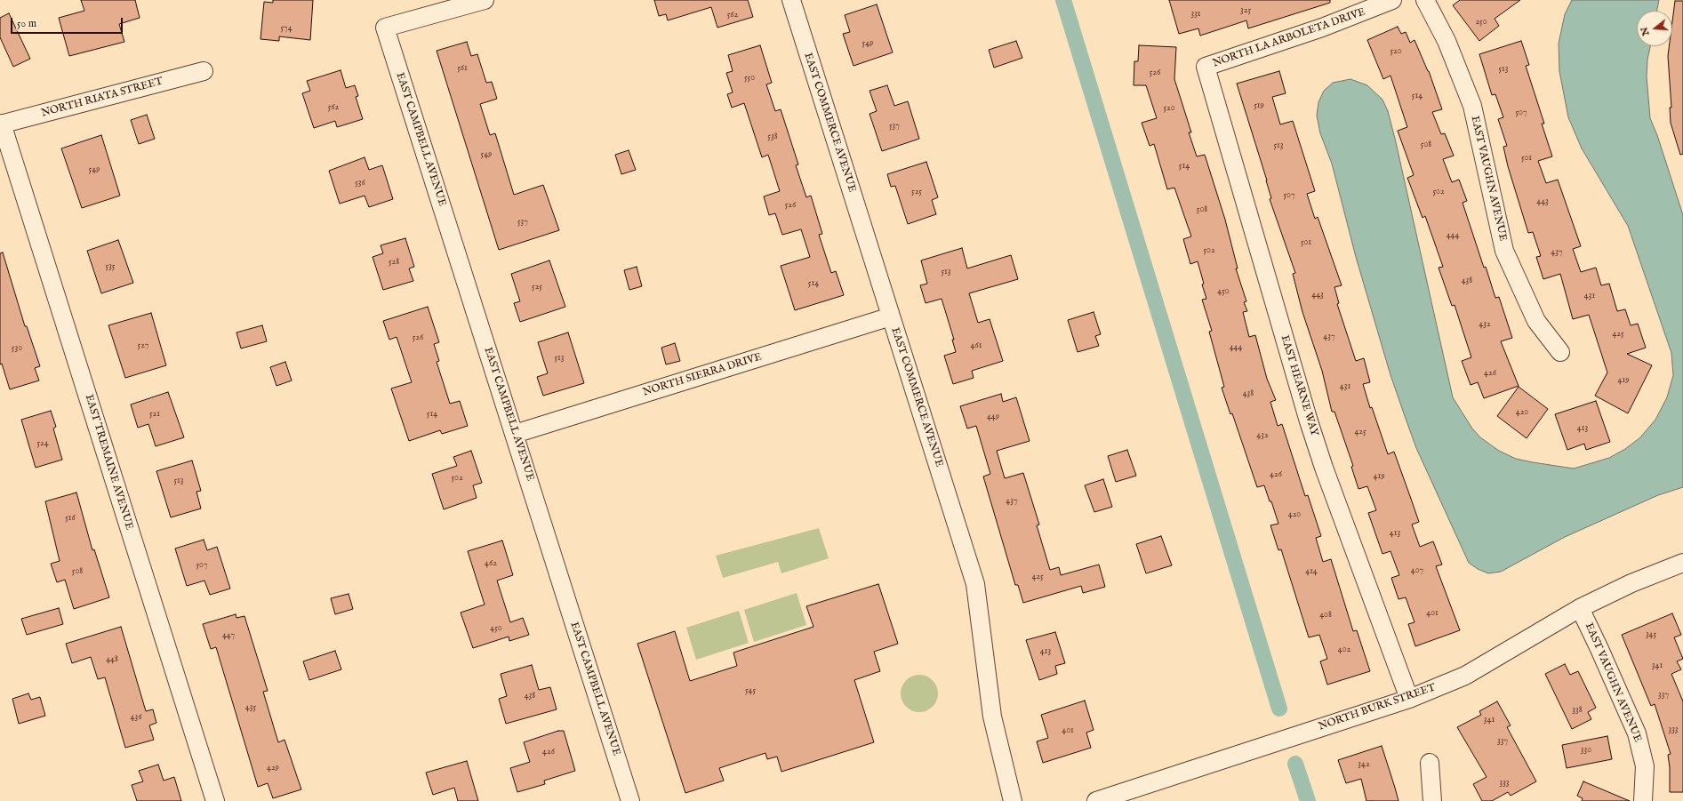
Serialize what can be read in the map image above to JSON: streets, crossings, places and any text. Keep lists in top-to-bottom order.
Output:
{
  "streets": {
    "street": [
      "NORTH LA ARBOLETA DRIVE",
      "NORTH RIATA STREET",
      "EAST COMMERCE AVENUE",
      "EAST CAMPBELL AVENUE",
      "EAST VAUGHN AVENUE",
      "NORTH SIERRA DRIVE",
      "EAST HEARNE WAY",
      "EAST TREMAINE AVENUE",
      "NORTH BURK STREET"
    ]
  },
  "crossings": [
    ["NORTH LA ARBOLETA DRIVE", "EAST HEARNE WAY"],
    ["NORTH RIATA STREET", "EAST TREMAINE AVENUE"],
    ["EAST COMMERCE AVENUE", "NORTH SIERRA DRIVE"],
    ["EAST CAMPBELL AVENUE", "NORTH SIERRA DRIVE"],
    ["EAST VAUGHN AVENUE", "NORTH BURK STREET"],
    ["EAST HEARNE WAY", "NORTH BURK STREET"]
  ],
  "house_numbers": [
    "325",
    "331",
    "562",
    "250",
    "574",
    "549",
    "520",
    "561",
    "513",
    "526",
    "550",
    "514",
    "519",
    "562",
    "520",
    "507",
    "537",
    "538",
    "508",
    "513",
    "549",
    "501",
    "514",
    "549",
    "536",
    "525",
    "502",
    "507",
    "443",
    "526",
    "508",
    "537",
    "444",
    "501",
    "502",
    "437",
    "528",
    "535",
    "513",
    "438",
    "514",
    "525",
    "450",
    "443",
    "431",
    "432",
    "425",
    "437",
    "526",
    "527",
    "461",
    "444",
    "530",
    "513",
    "426",
    "419",
    "431",
    "438",
    "420",
    "521",
    "514",
    "449",
    "413",
    "425",
    "432",
    "524",
    "426",
    "419",
    "502",
    "513",
    "437",
    "420",
    "516",
    "413",
    "462",
    "507",
    "407",
    "508",
    "414",
    "425",
    "401",
    "408",
    "450",
    "345",
    "447",
    "402",
    "413",
    "448",
    "341",
    "545",
    "337",
    "438",
    "435",
    "338",
    "436",
    "341",
    "333",
    "401",
    "337",
    "330",
    "426",
    "342",
    "429",
    "333"
  ],
  "scale_bar": "50 m",
  "north": "left"
}
